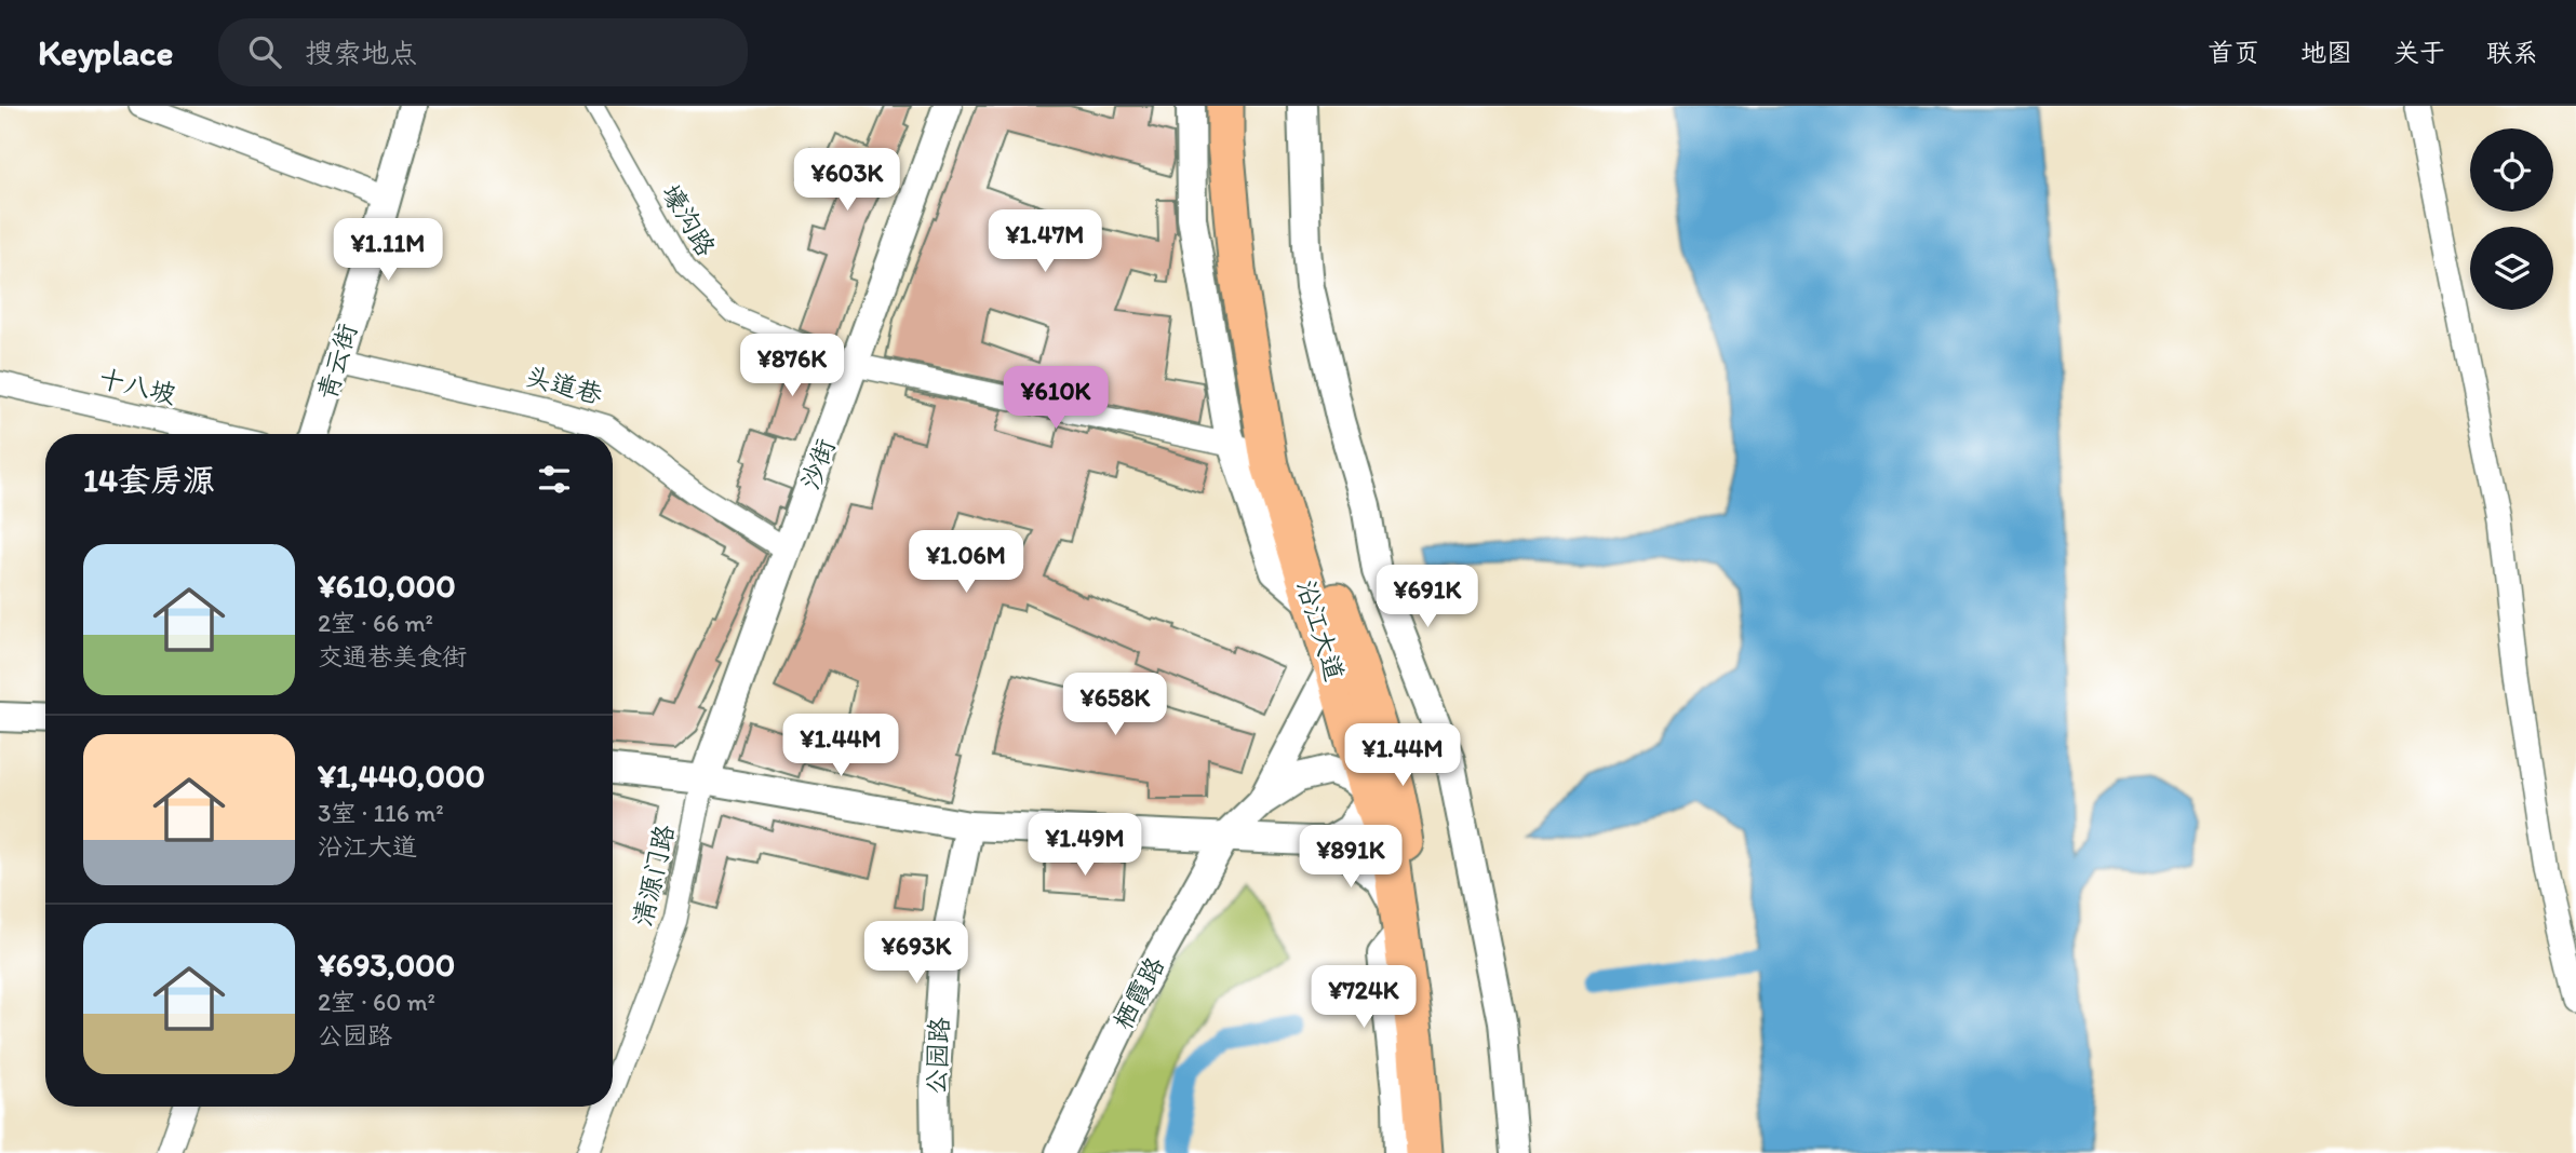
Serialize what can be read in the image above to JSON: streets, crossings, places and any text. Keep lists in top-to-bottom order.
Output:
{
  "streets": {
    "main road": ["沿江大道"],
    "street": [
      "壕沟路",
      "青云街",
      "头道巷",
      "十八坡",
      "沙街",
      "清源门路",
      "栖霞路",
      "公园路"
    ]
  },
  "crossings": [
    ["壕沟路", "沙街"],
    ["青云街", "头道巷"],
    ["头道巷", "沙街"],
    ["沙街", "清源门路"]
  ],
  "page": {
    "header": "Keyplace",
    "search": "搜索地点",
    "nav": [
      "首页",
      "地图",
      "关于",
      "联系"
    ],
    "price": [
      "¥603K",
      "¥1.47M",
      "¥1.11M",
      "¥876K",
      "¥610K",
      "¥1.06M",
      "¥691K",
      "¥658K",
      "¥1.44M",
      "¥1.44M",
      "¥1.49M",
      "¥891K",
      "¥693K",
      "¥724K"
    ],
    "heading": "14套房源",
    "list": [
      {
        "name": "¥610,000",
        "note": "2室 · 66 m² · 交通巷美食街"
      },
      {
        "name": "¥1,440,000",
        "note": "3室 · 116 m² · 沿江大道"
      },
      {
        "name": "¥693,000",
        "note": "2室 · 60 m² · 公园路"
      }
    ]
  }
}
